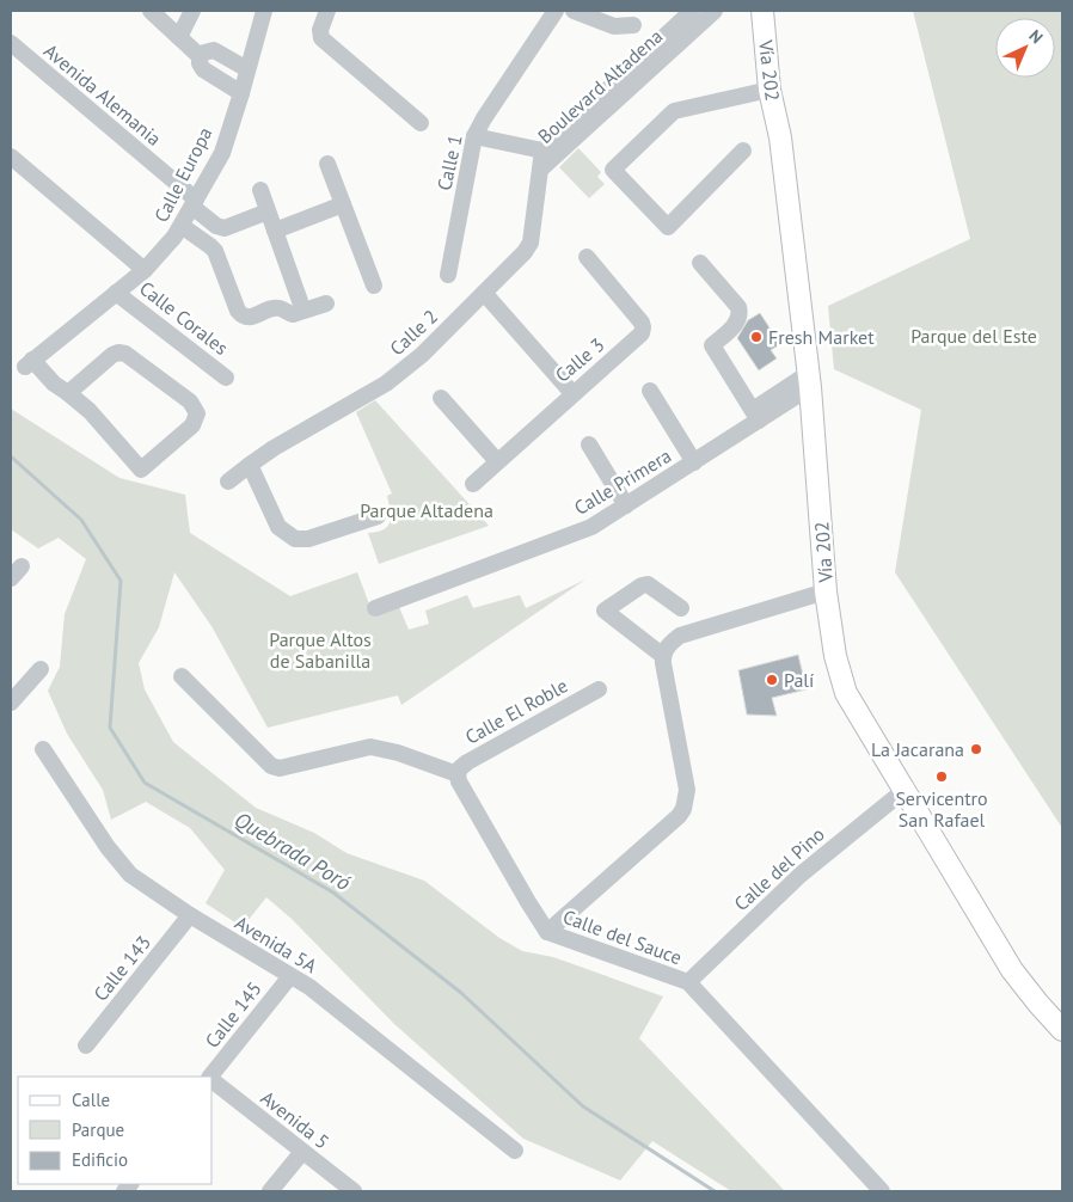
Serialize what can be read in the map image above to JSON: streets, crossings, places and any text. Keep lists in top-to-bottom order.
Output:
{
  "streets": {
    "main road": ["Vía 202"],
    "street": [
      "Boulevard Altadena",
      "Avenida Alemania",
      "Calle 1",
      "Calle Europa",
      "Calle Corales",
      "Calle 2",
      "Calle 3",
      "Calle Primera",
      "Calle El Roble",
      "Calle del Pino",
      "Calle del Sauce",
      "Avenida 5A",
      "Calle 143",
      "Calle 145",
      "Avenida 5"
    ]
  },
  "crossings": [
    ["Vía 202", "Calle Primera"],
    ["Vía 202", "Calle del Pino"],
    ["Boulevard Altadena", "Calle 2"],
    ["Avenida Alemania", "Calle Europa"],
    ["Calle Europa", "Calle Corales"],
    ["Calle El Roble", "Calle del Sauce"],
    ["Calle del Pino", "Calle del Sauce"],
    ["Avenida 5A", "Calle 143"],
    ["Avenida 5A", "Calle 145"]
  ],
  "water": ["Quebrada Poró"],
  "parks": ["Parque del Este", "Parque Altadena", "Parque Altos de Sabanilla"],
  "places": [
    "Fresh Market",
    "Palí",
    "La Jacarana",
    "Servicentro San Rafael"
  ],
  "legend": ["Calle", "Parque", "Edificio"],
  "north": "top right"
}
